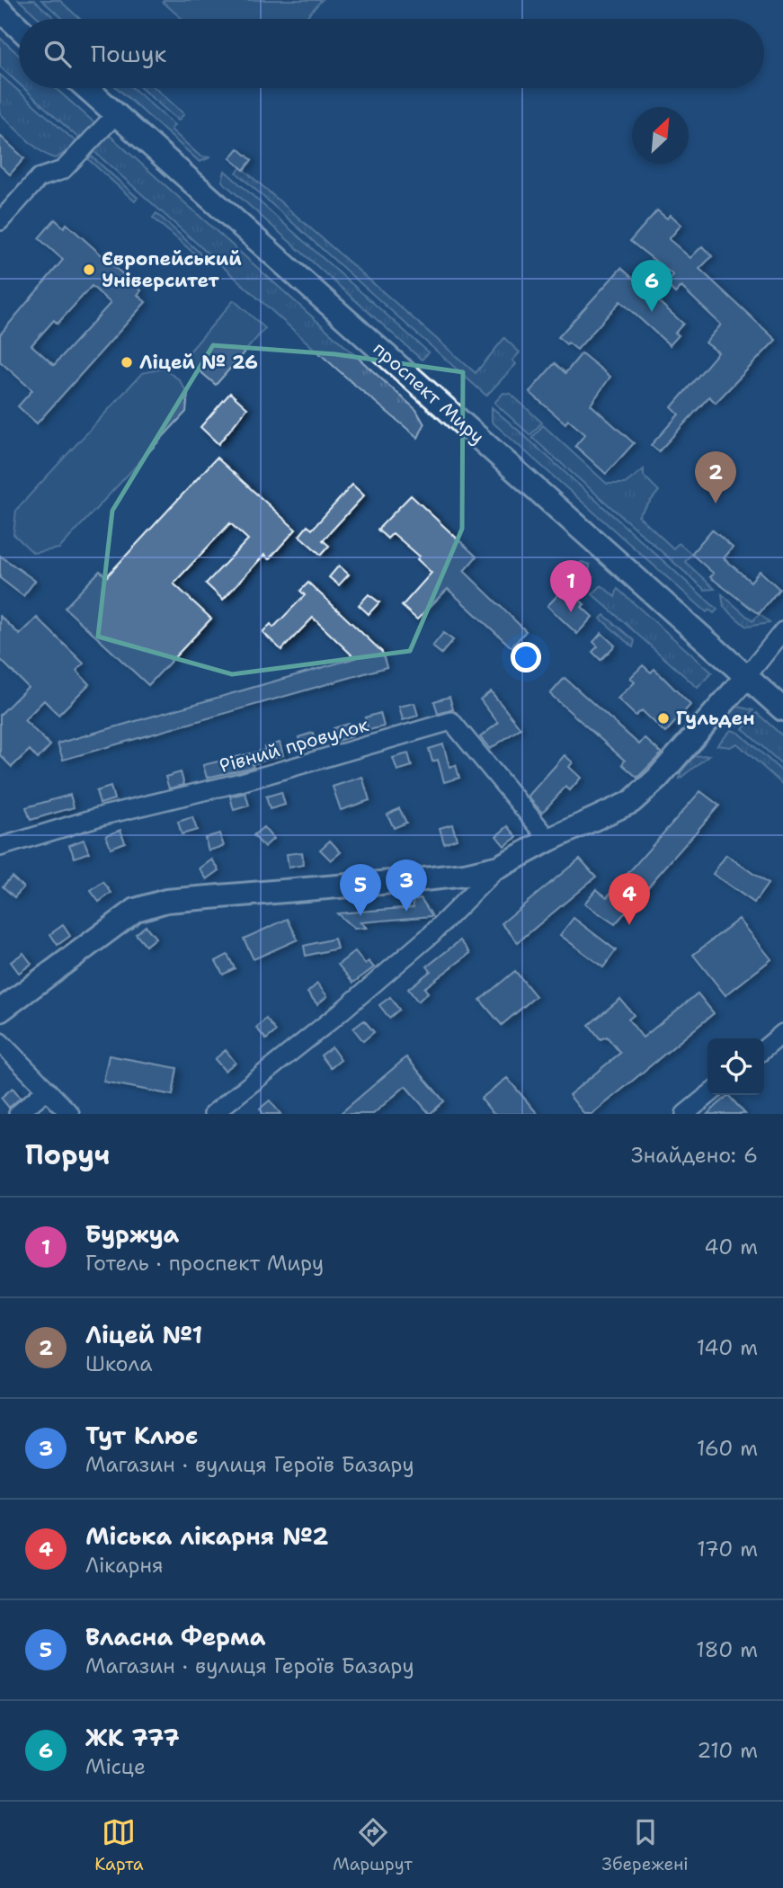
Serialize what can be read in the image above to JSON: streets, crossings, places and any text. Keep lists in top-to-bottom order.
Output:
{
  "streets": {
    "main road": ["проспект Миру"],
    "street": ["Рівний провулок"]
  },
  "places": ["Європейський Університет", "Ліцей № 26", "Гульден"],
  "north": "top right",
  "page": {
    "search": "Пошук",
    "pins": [
      "6",
      "2",
      "1",
      "3",
      "5",
      "4"
    ],
    "heading": ["Поруч", "Знайдено: 6"],
    "list": [
      {
        "mark": "1",
        "name": "Буржуа",
        "note": "Готель · проспект Миру",
        "value": "40 m"
      },
      {
        "mark": "2",
        "name": "Ліцей №1",
        "note": "Школа",
        "value": "140 m"
      },
      {
        "mark": "3",
        "name": "Тут Клює",
        "note": "Магазин · вулиця Героїв Базару",
        "value": "160 m"
      },
      {
        "mark": "4",
        "name": "Міська лікарня №2",
        "note": "Лікарня",
        "value": "170 m"
      },
      {
        "mark": "5",
        "name": "Власна Ферма",
        "note": "Магазин · вулиця Героїв Базару",
        "value": "180 m"
      },
      {
        "mark": "6",
        "name": "ЖК 777",
        "note": "Місце",
        "value": "210 m"
      }
    ],
    "nav": ["Карта", "Маршрут", "Збережені"]
  }
}
